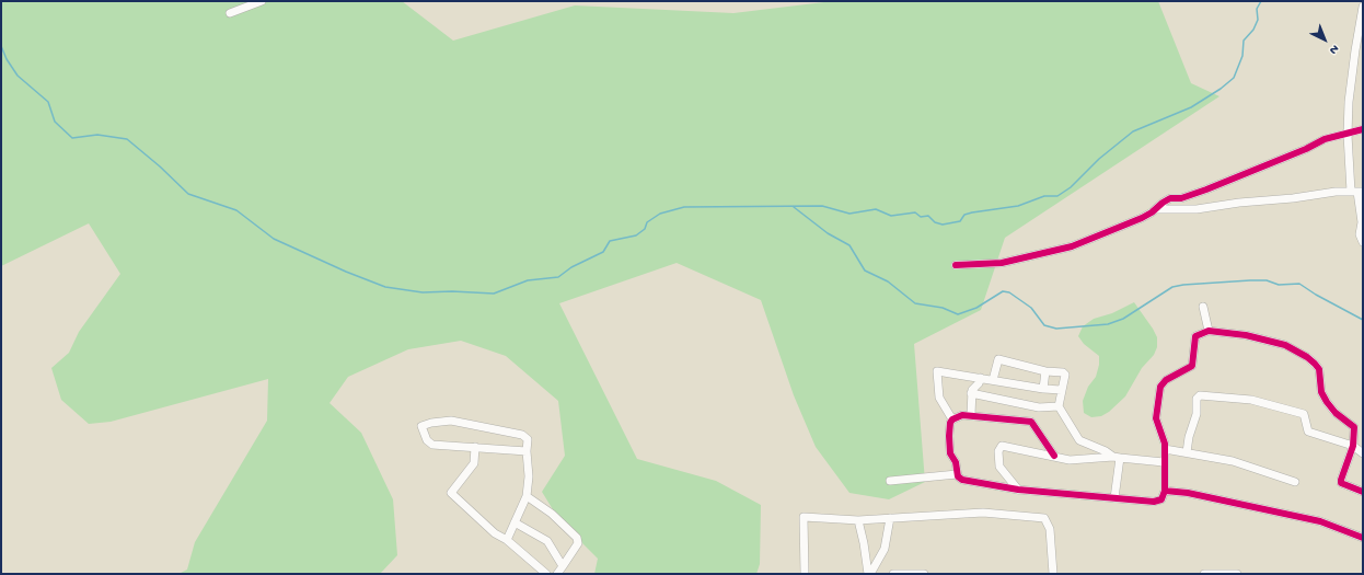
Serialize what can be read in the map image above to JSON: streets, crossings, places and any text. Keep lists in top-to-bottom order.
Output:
{
  "north": "bottom right"
}
